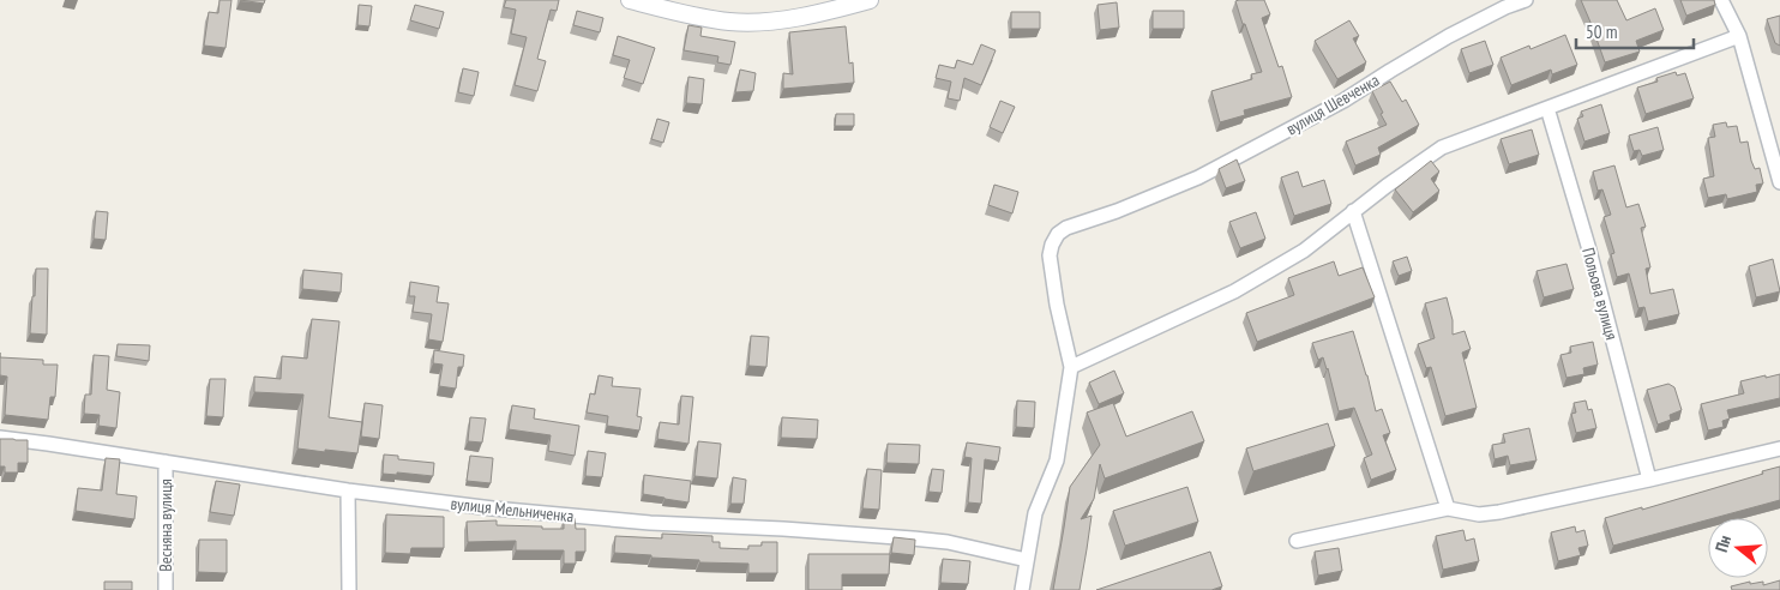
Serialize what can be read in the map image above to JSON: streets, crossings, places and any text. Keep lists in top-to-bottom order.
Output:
{
  "streets": {
    "street": [
      "вулиця Шевченка",
      "Польова вулиця",
      "вулиця Мельниченка",
      "Весняна вулиця"
    ]
  },
  "crossings": [
    ["вулиця Мельниченка", "Весняна вулиця"]
  ],
  "scale_bar": "50 m",
  "north": "left"
}
